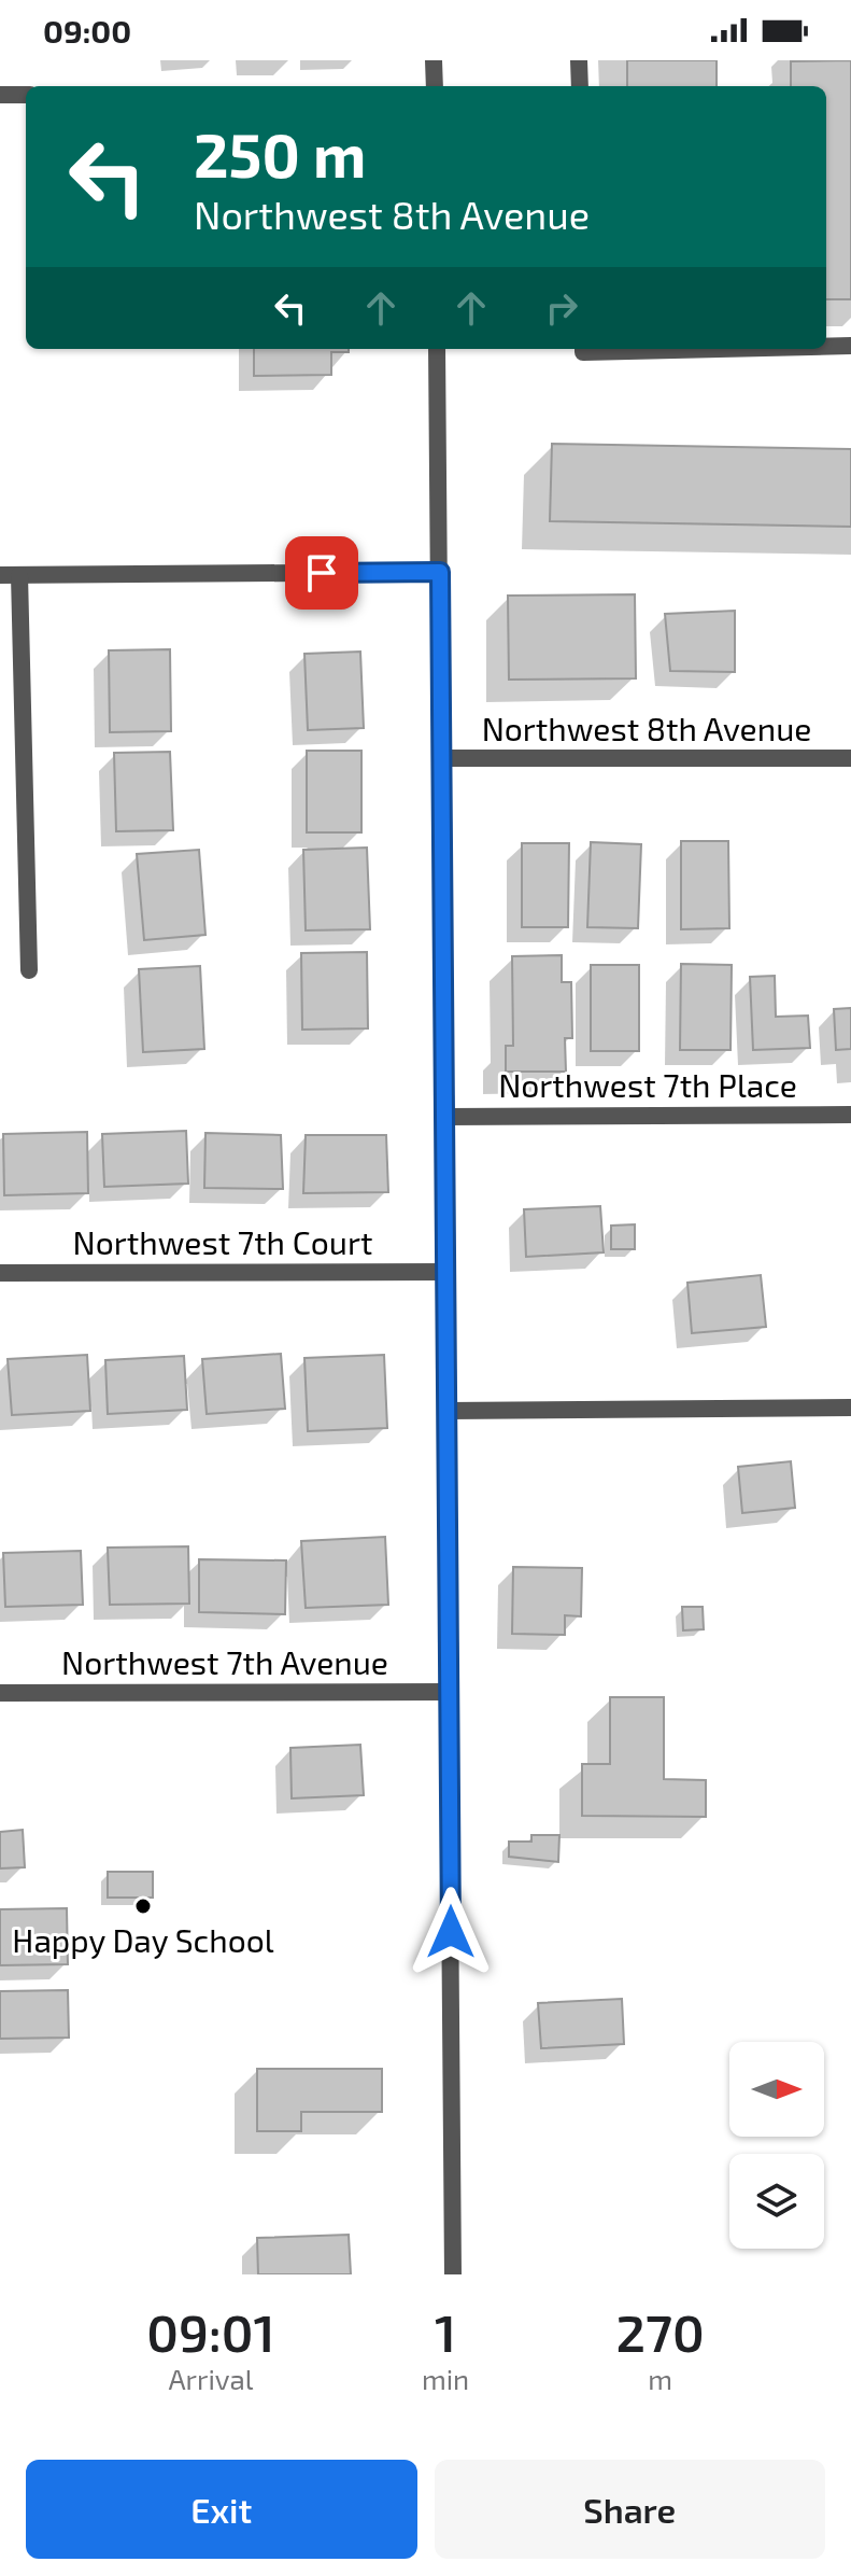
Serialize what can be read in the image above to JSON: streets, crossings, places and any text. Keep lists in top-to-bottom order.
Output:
{
  "streets": {
    "street": [
      "Northwest 8th Avenue",
      "Northwest 7th Place",
      "Northwest 7th Court",
      "Northwest 7th Avenue"
    ]
  },
  "places": ["Happy Day School"],
  "north": "right",
  "page": {
    "status": "09:00",
    "turn": ["250 m", "Northwest 8th Avenue"],
    "eta": [
      "09:01",
      "Arrival",
      "1",
      "min",
      "270",
      "m"
    ],
    "buttons": ["Exit", "Share"]
  }
}
